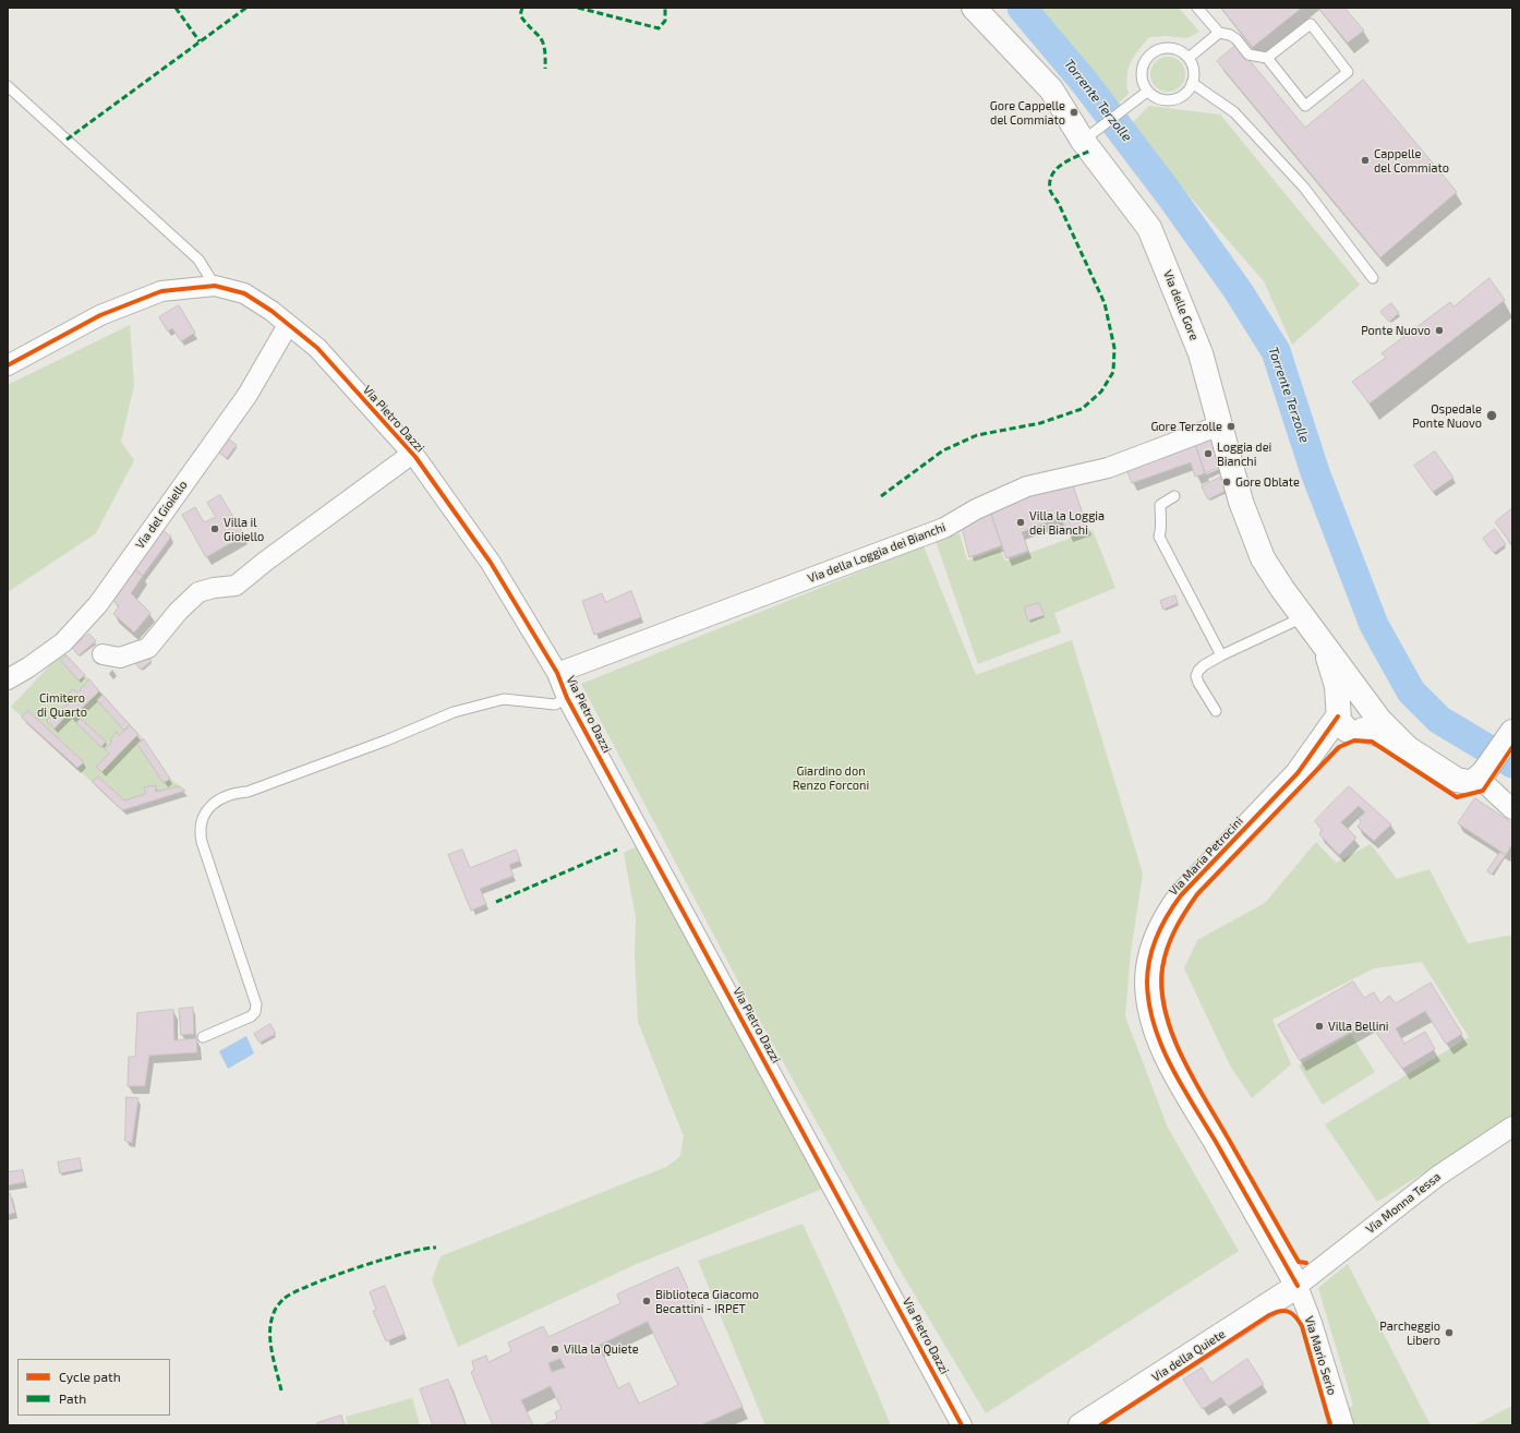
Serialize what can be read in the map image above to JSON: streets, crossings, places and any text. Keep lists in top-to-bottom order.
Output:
{
  "streets": {
    "main road": ["Via delle Gore", "Via Maria Petrocini", "Via della Quiete"],
    "street": [
      "Via Pietro Dazzi",
      "Via del Gioiello",
      "Via della Loggia dei Bianchi",
      "Via Monna Tessa",
      "Via Mario Serio"
    ]
  },
  "crossings": [
    ["Via delle Gore", "Via della Loggia dei Bianchi"],
    ["Via delle Gore", "Via Maria Petrocini"],
    ["Via Pietro Dazzi", "Via del Gioiello"],
    ["Via Pietro Dazzi", "Via della Loggia dei Bianchi"],
    ["Via Maria Petrocini", "Via Monna Tessa"],
    ["Via Maria Petrocini", "Via della Quiete"],
    ["Via Maria Petrocini", "Via Mario Serio"],
    ["Via Monna Tessa", "Via della Quiete"],
    ["Via Monna Tessa", "Via Mario Serio"],
    ["Via della Quiete", "Via Mario Serio"]
  ],
  "water": ["Torrente Terzolle"],
  "parks": ["Cimitero di Quarto", "Giardino don Renzo Forconi"],
  "places": [
    "Gore Cappelle del Commiato",
    "Cappelle del Commiato",
    "Ponte Nuovo",
    "Ospedale Ponte Nuovo",
    "Gore Terzolle",
    "Loggia dei Bianchi",
    "Gore Oblate",
    "Villa la Loggia dei Bianchi",
    "Villa il Gioiello",
    "Villa Bellini",
    "Biblioteca Giacomo Becattini - IRPET",
    "Parcheggio Libero",
    "Villa la Quiete"
  ],
  "legend": ["Cycle path", "Path"]
}
